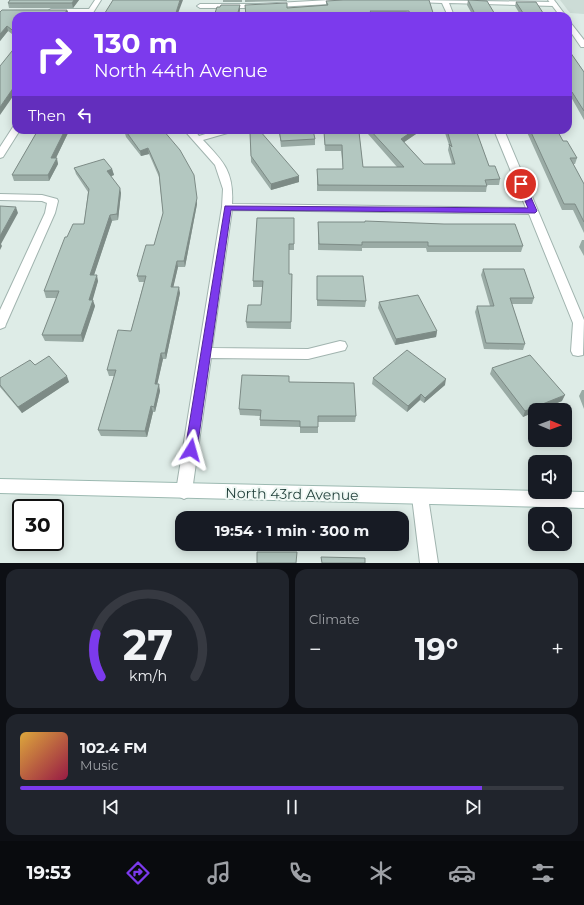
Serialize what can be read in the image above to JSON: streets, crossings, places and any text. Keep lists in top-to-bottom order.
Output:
{
  "streets": {
    "street": ["North 43rd Avenue"]
  },
  "north": "right",
  "page": {
    "turn": ["130 m", "North 44th Avenue"],
    "then": "Then",
    "limit": "30",
    "trip": "19:54 · 1 min · 300 m",
    "tile": "Climate",
    "heat": ["−", "19°", "+"],
    "song": ["102.4 FM", "Music"],
    "tabs": "19:53",
    "gauge": ["27", "km/h"]
  }
}
